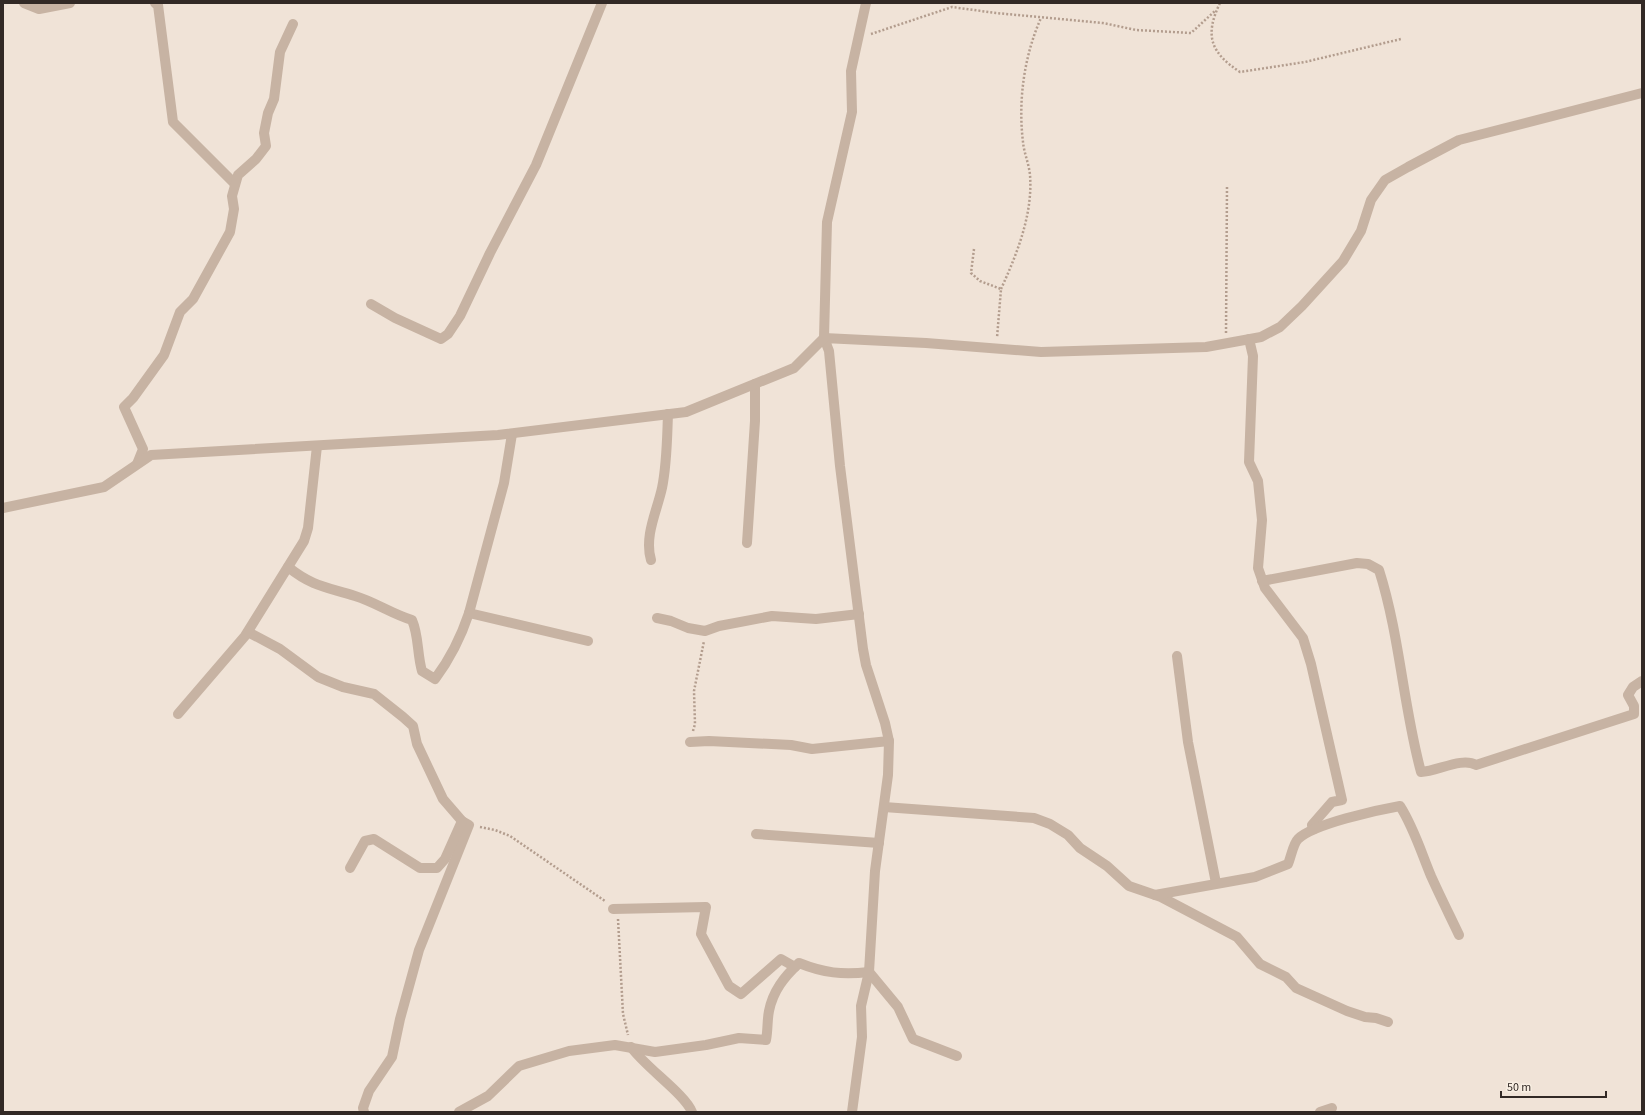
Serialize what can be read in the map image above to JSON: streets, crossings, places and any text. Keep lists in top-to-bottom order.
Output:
{
  "scale_bar": "50 m"
}
